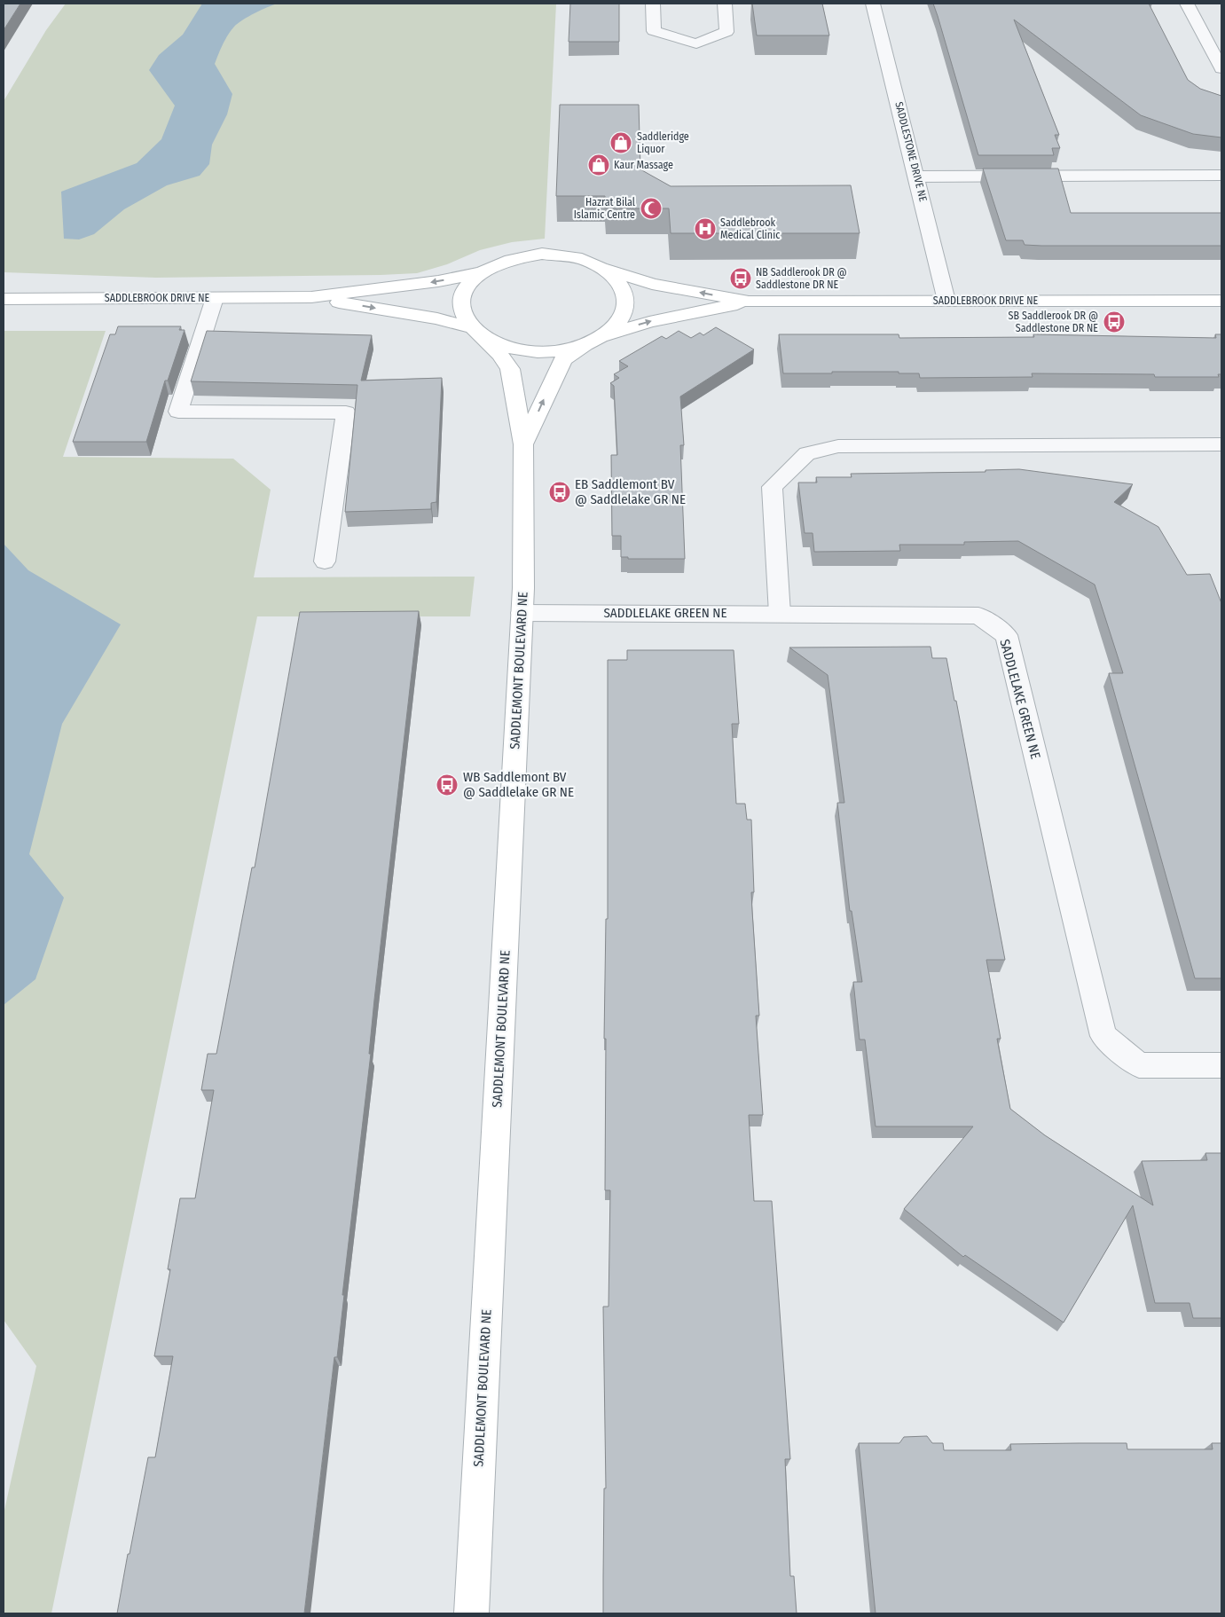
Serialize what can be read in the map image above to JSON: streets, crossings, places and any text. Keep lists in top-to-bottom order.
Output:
{
  "streets": {
    "street": [
      "SADDLESTONE DRIVE NE",
      "SADDLEBROOK DRIVE NE",
      "SADDLELAKE GREEN NE",
      "SADDLEMONT BOULEVARD NE"
    ]
  },
  "crossings": [
    ["SADDLESTONE DRIVE NE", "SADDLEBROOK DRIVE NE"],
    ["SADDLEBROOK DRIVE NE", "SADDLEMONT BOULEVARD NE"],
    ["SADDLELAKE GREEN NE", "SADDLEMONT BOULEVARD NE"]
  ],
  "places": {
    "shop": ["Saddleridge Liquor", "Kaur Massage"],
    "mosque": ["Hazrat Bilal Islamic Centre"],
    "hospital": ["Saddlebrook Medical Clinic"],
    "bus stop": [
      "NB Saddlerook DR @ Saddlestone DR NE",
      "SB Saddlerook DR @ Saddlestone DR NE",
      "EB Saddlemont BV @ Saddlelake GR NE",
      "WB Saddlemont BV @ Saddlelake GR NE"
    ]
  }
}
